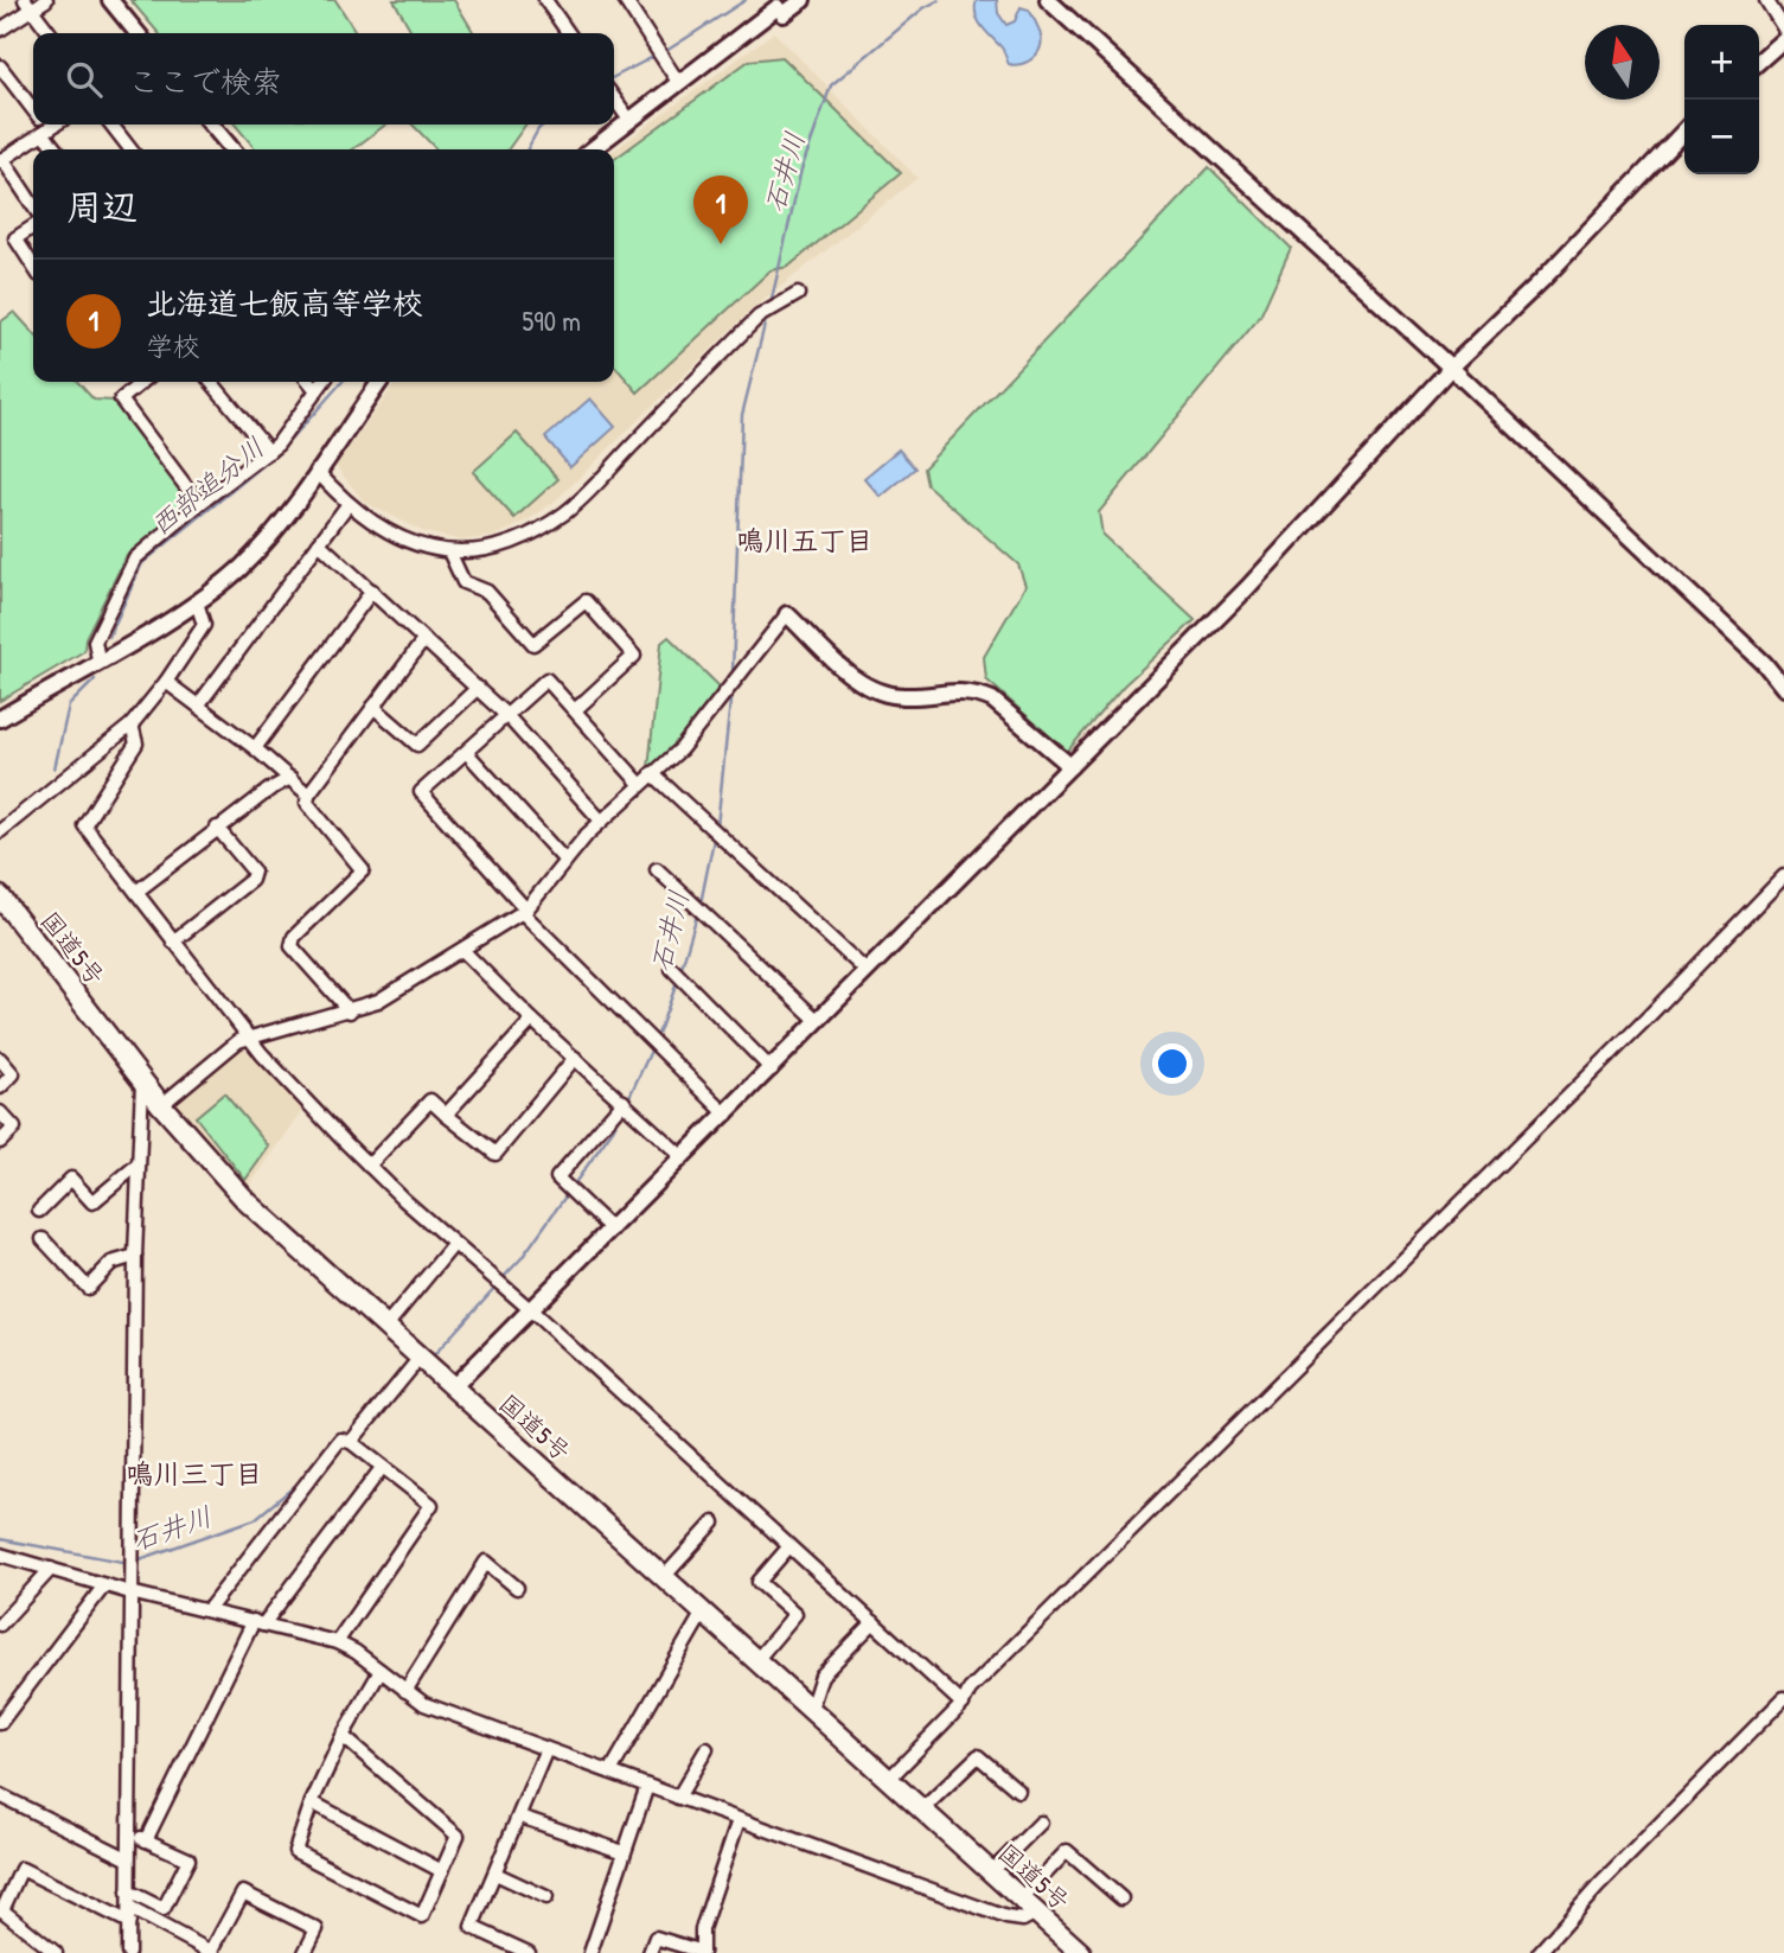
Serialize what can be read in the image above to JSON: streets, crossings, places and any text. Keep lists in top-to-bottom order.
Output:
{
  "streets": {
    "highway": ["国道5号"]
  },
  "districts": ["鳴川五丁目", "鳴川三丁目"],
  "water": ["石井川", "西部追分川"],
  "north": "top",
  "page": {
    "map_buttons": ["+", "−"],
    "search": "ここで検索",
    "heading": "周辺",
    "pins": "1",
    "list": [
      {
        "mark": "1",
        "name": "北海道七飯高等学校",
        "note": "学校",
        "value": "590 m"
      }
    ]
  }
}
